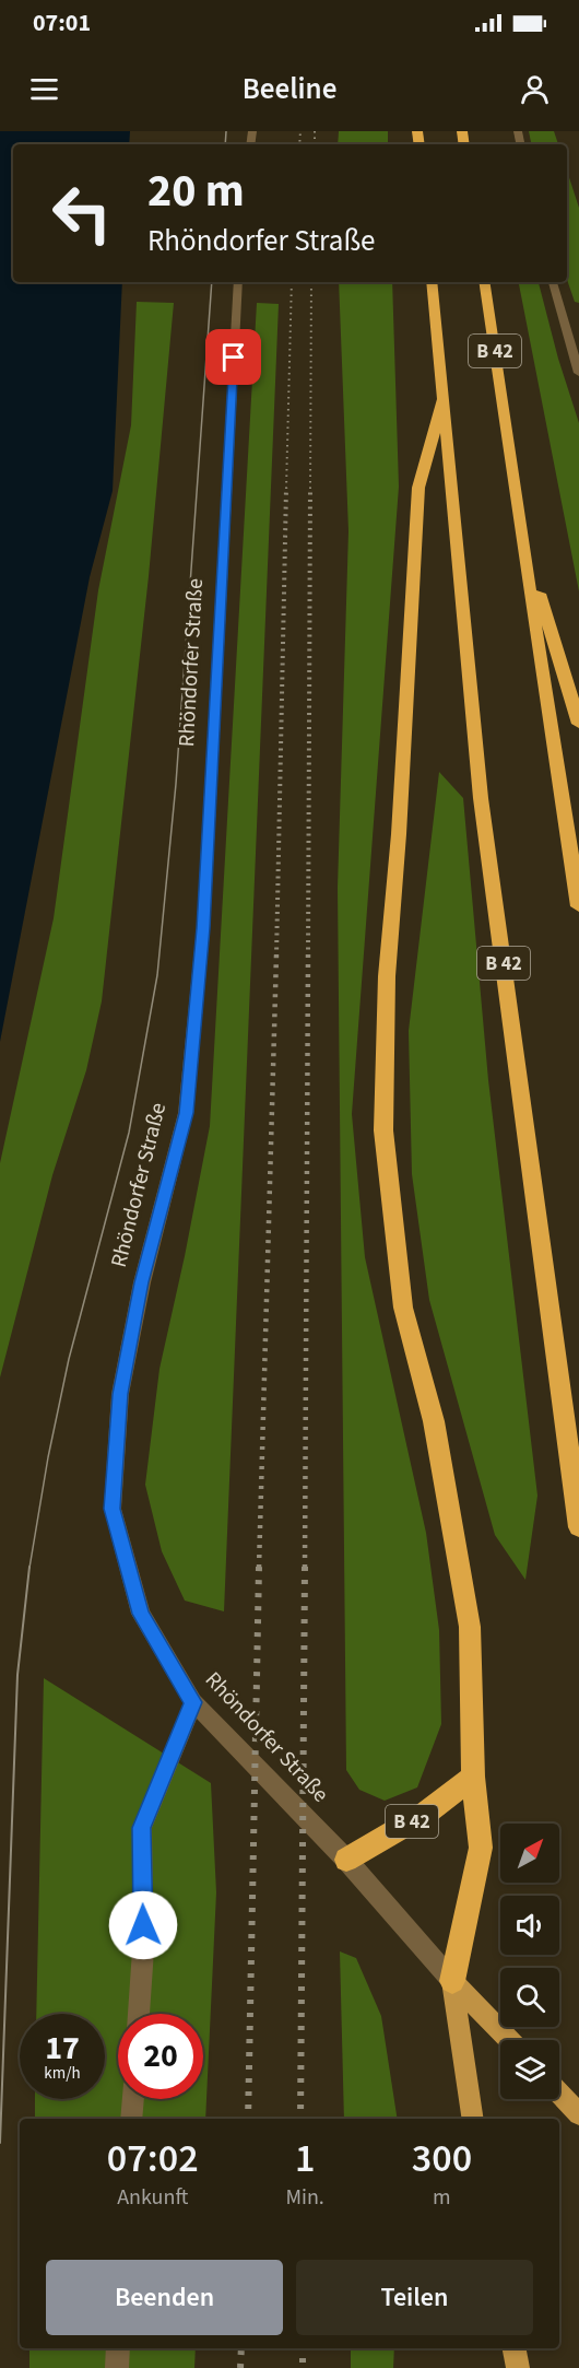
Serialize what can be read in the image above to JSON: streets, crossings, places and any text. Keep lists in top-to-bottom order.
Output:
{
  "streets": {
    "highway": ["B 42"],
    "main road": ["Rhöndorfer Straße"]
  },
  "crossings": [
    ["B 42", "Rhöndorfer Straße"]
  ],
  "north": "top right",
  "page": {
    "status": "07:01",
    "header": "Beeline",
    "turn": ["20 m", "Rhöndorfer Straße"],
    "speed": "17 km/h",
    "limit": "20",
    "eta": [
      "07:02",
      "Ankunft",
      "1",
      "Min.",
      "300",
      "m"
    ],
    "buttons": ["Beenden", "Teilen"]
  }
}
